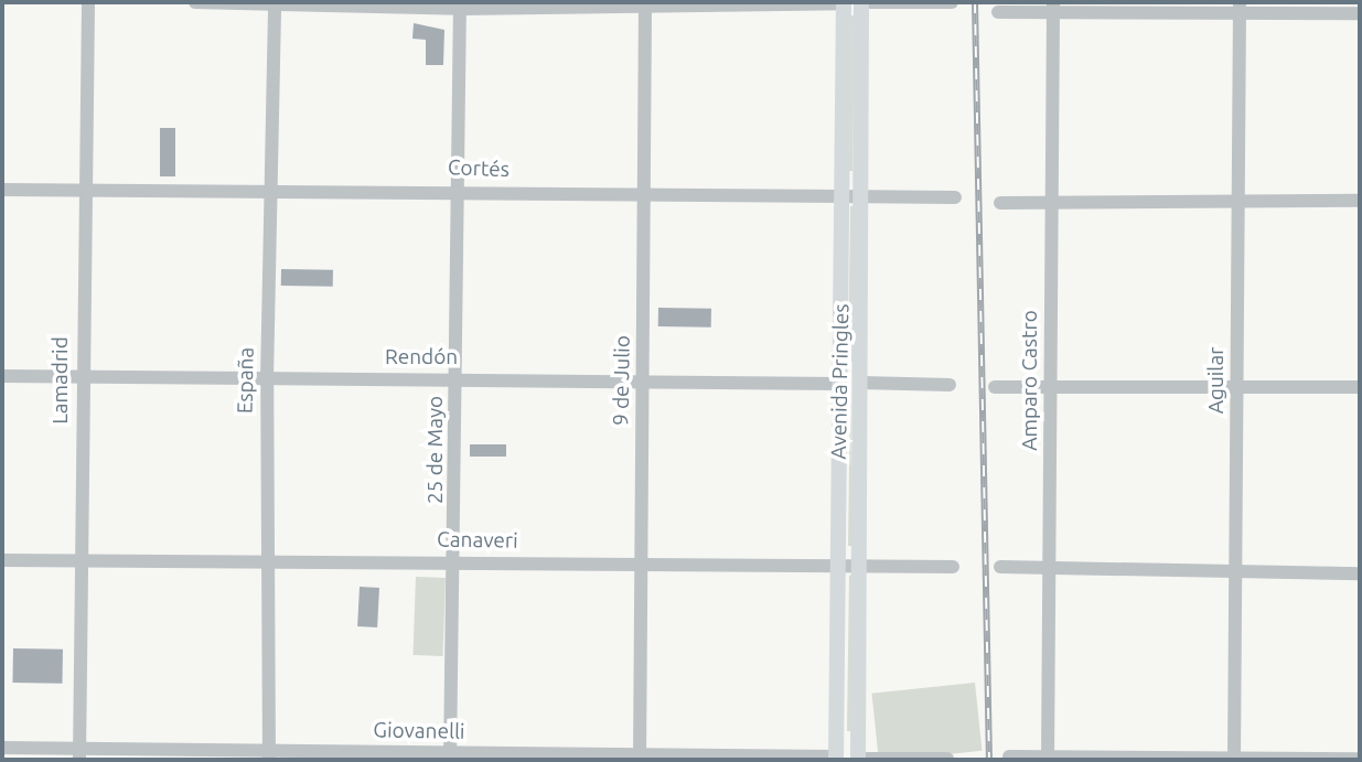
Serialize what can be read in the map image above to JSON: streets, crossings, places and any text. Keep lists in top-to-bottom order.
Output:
{
  "streets": {
    "main road": ["Avenida Pringles"],
    "street": [
      "Cortés",
      "Rendón",
      "Lamadrid",
      "España",
      "9 de Julio",
      "Amparo Castro",
      "Aguilar",
      "25 de Mayo",
      "Canaveri",
      "Giovanelli"
    ]
  },
  "crossings": [
    ["Cortés", "Lamadrid"],
    ["Cortés", "España"],
    ["Cortés", "9 de Julio"],
    ["Cortés", "Avenida Pringles"],
    ["Cortés", "25 de Mayo"],
    ["Rendón", "Lamadrid"],
    ["Rendón", "España"],
    ["Rendón", "9 de Julio"],
    ["Rendón", "Avenida Pringles"],
    ["Rendón", "25 de Mayo"],
    ["Lamadrid", "Canaveri"],
    ["Lamadrid", "Giovanelli"],
    ["España", "Canaveri"],
    ["España", "Giovanelli"],
    ["9 de Julio", "Canaveri"],
    ["9 de Julio", "Giovanelli"],
    ["Avenida Pringles", "Canaveri"],
    ["Avenida Pringles", "Giovanelli"],
    ["25 de Mayo", "Canaveri"],
    ["25 de Mayo", "Giovanelli"]
  ]
}
